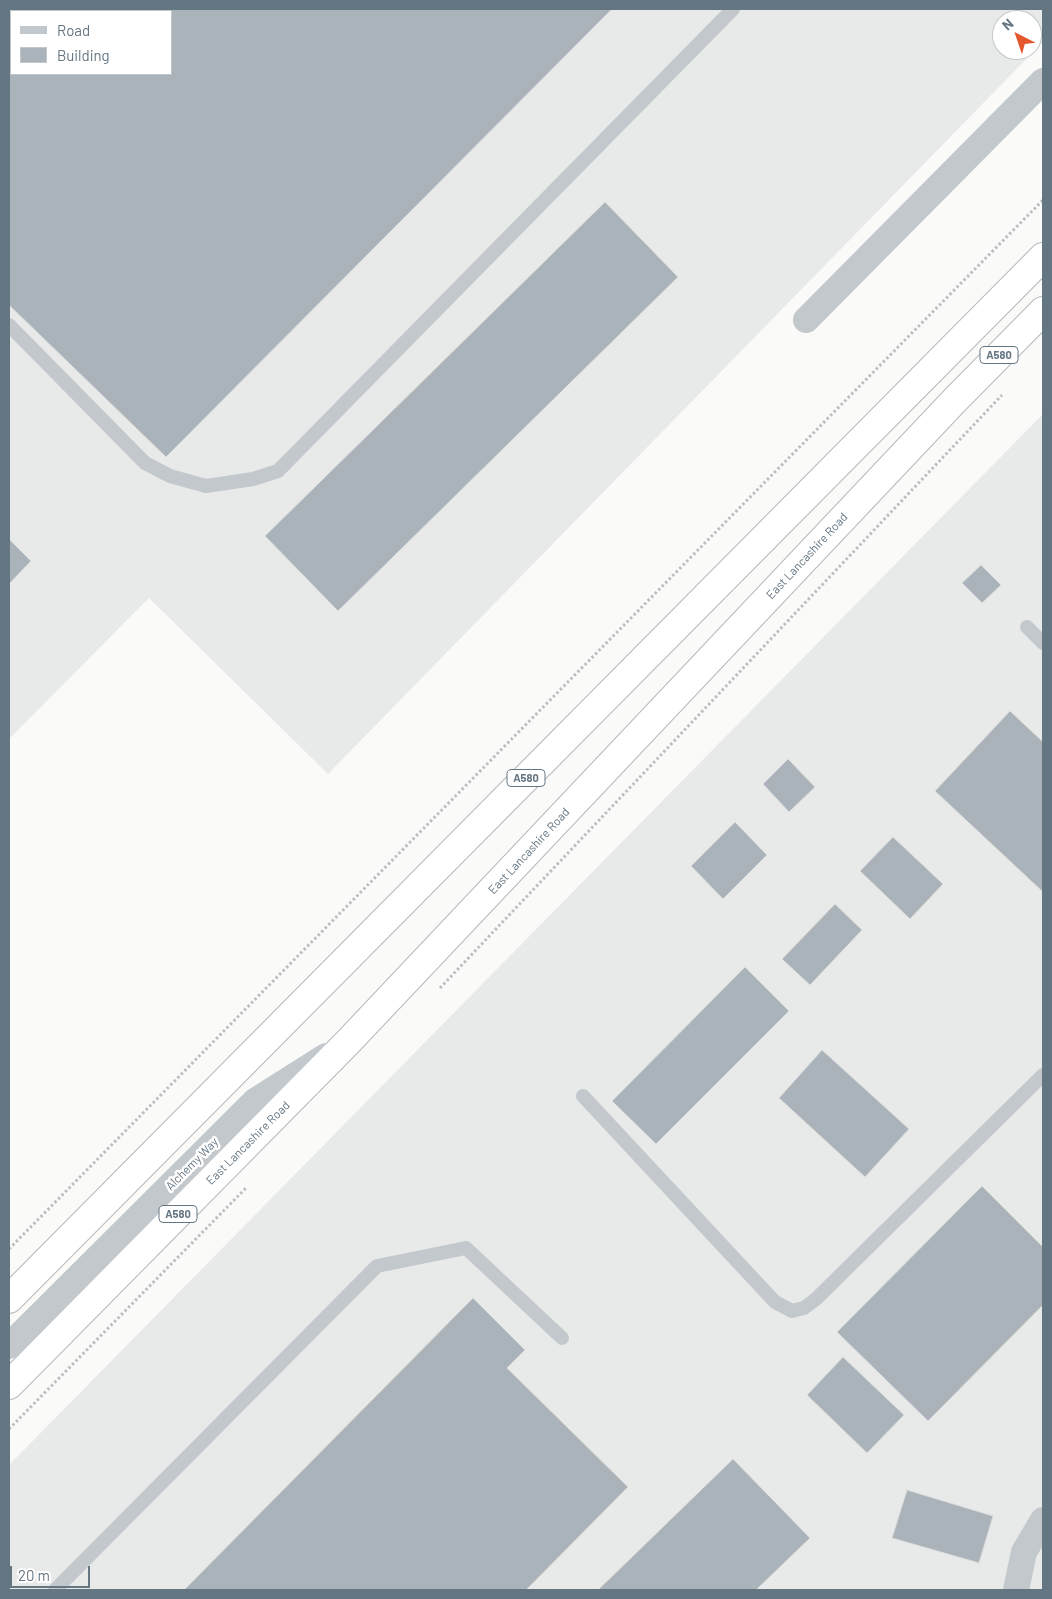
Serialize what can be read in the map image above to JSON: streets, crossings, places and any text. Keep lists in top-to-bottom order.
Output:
{
  "streets": {
    "highway": ["A580", "East Lancashire Road"],
    "street": ["Alchemy Way"]
  },
  "crossings": [
    ["East Lancashire Road", "Alchemy Way"]
  ],
  "legend": ["Road", "Building"],
  "scale_bar": "20 m",
  "north": "top left"
}
